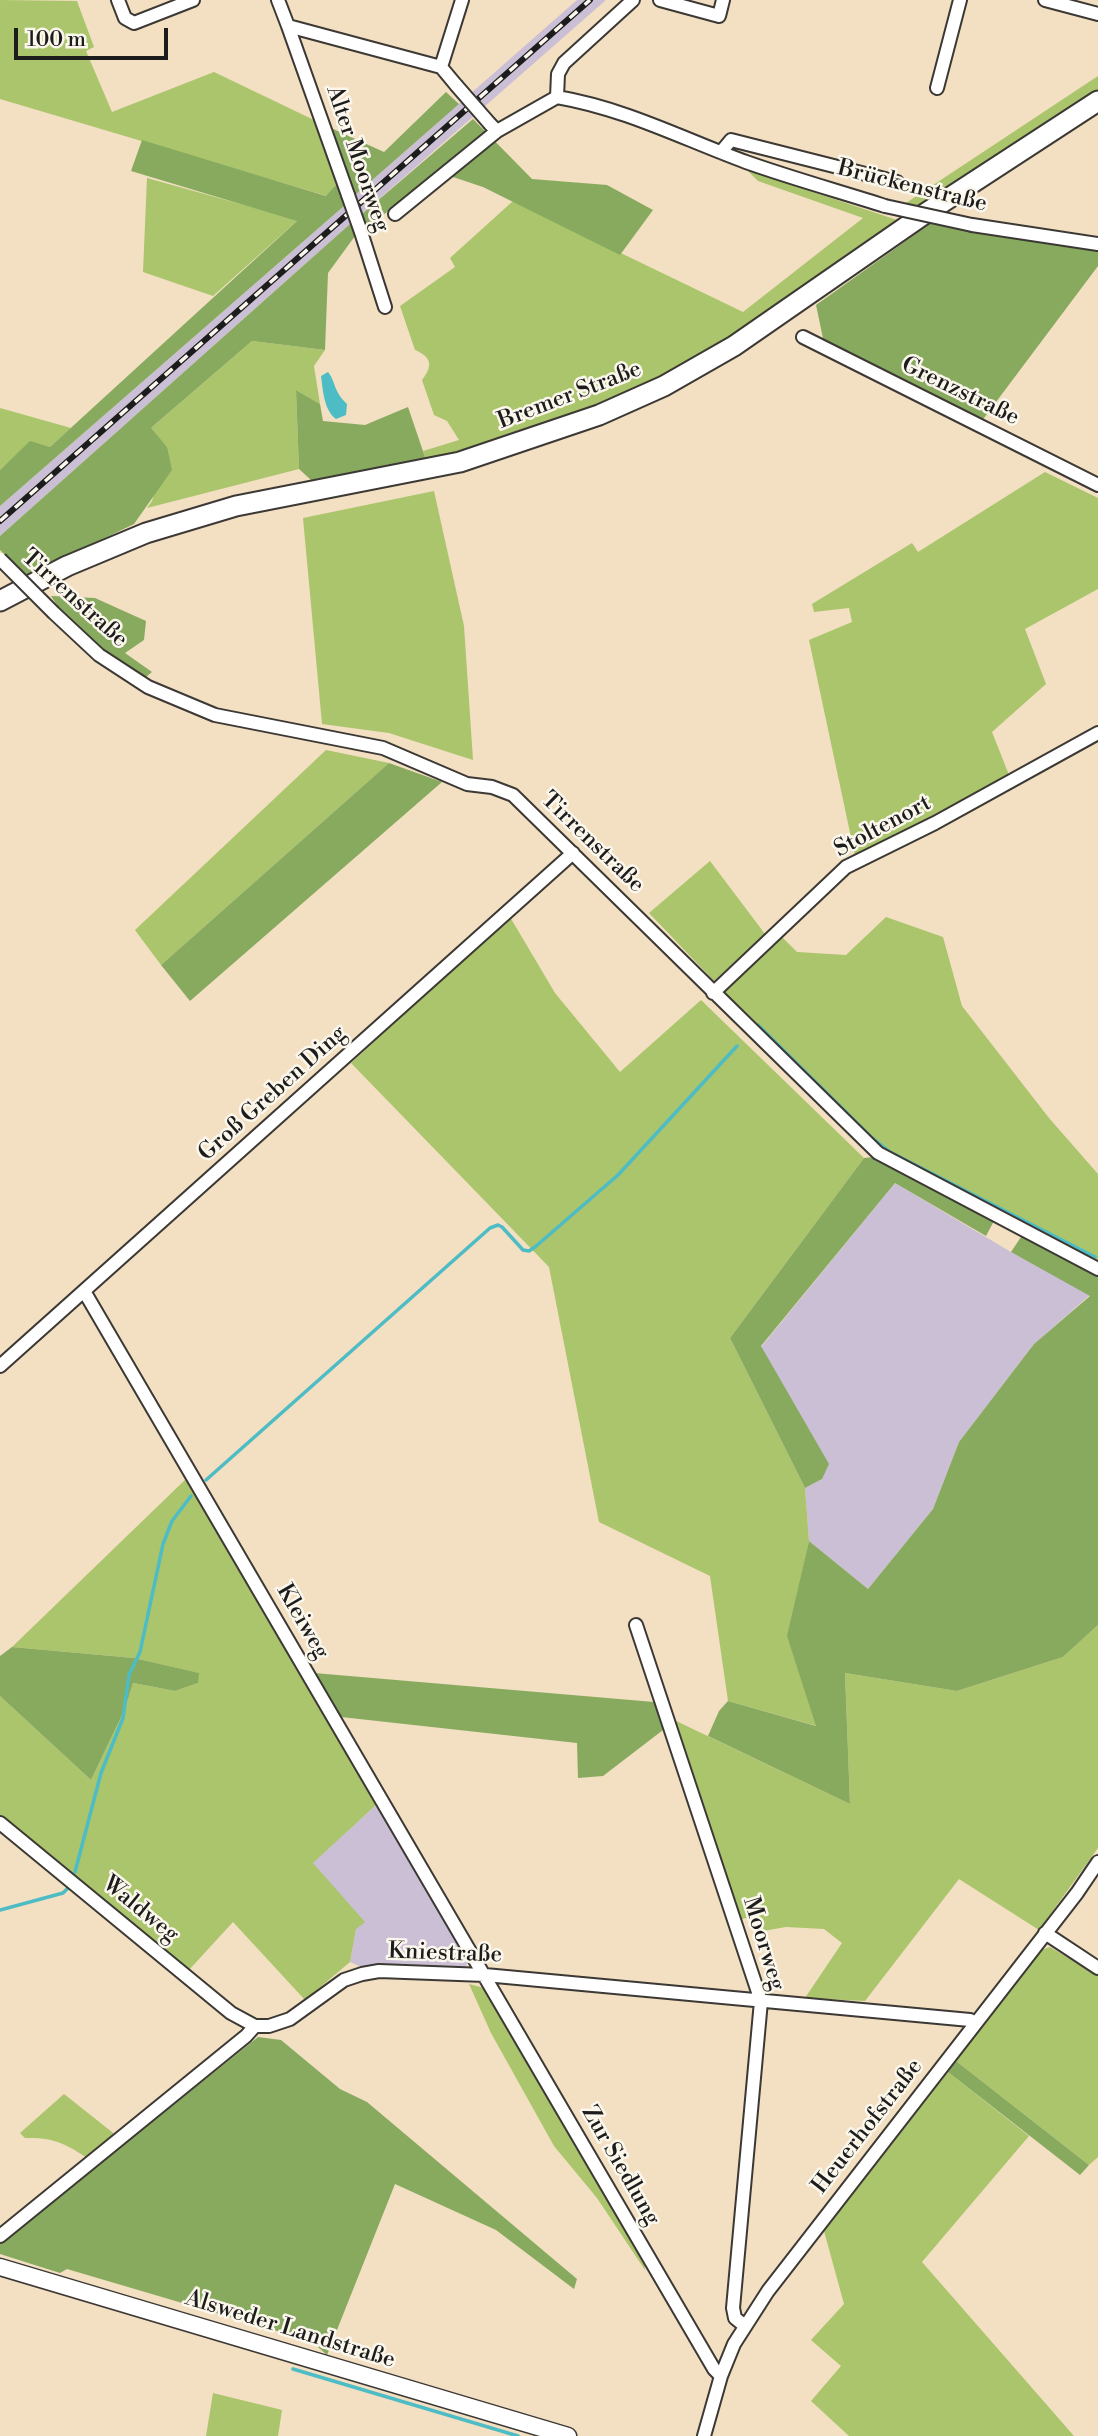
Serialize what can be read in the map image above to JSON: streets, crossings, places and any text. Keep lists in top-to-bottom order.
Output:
{
  "streets": {
    "main road": ["Bremer Straße"],
    "street": [
      "Alter Moorweg",
      "Brückenstraße",
      "Grenzstraße",
      "Tirrenstraße",
      "Stoltenort",
      "Groß Greben Ding",
      "Kleiweg",
      "Waldweg",
      "Moorweg",
      "Kniestraße",
      "Heuerhofstraße",
      "Zur Siedlung",
      "Alsweder Landstraße"
    ]
  },
  "crossings": [
    ["Tirrenstraße", "Stoltenort"],
    ["Tirrenstraße", "Groß Greben Ding"],
    ["Groß Greben Ding", "Kleiweg"],
    ["Kleiweg", "Kniestraße"],
    ["Kleiweg", "Zur Siedlung"],
    ["Waldweg", "Kniestraße"],
    ["Moorweg", "Kniestraße"],
    ["Moorweg", "Heuerhofstraße"],
    ["Kniestraße", "Heuerhofstraße"],
    ["Kniestraße", "Zur Siedlung"],
    ["Heuerhofstraße", "Zur Siedlung"]
  ],
  "scale_bar": "100 m"
}
